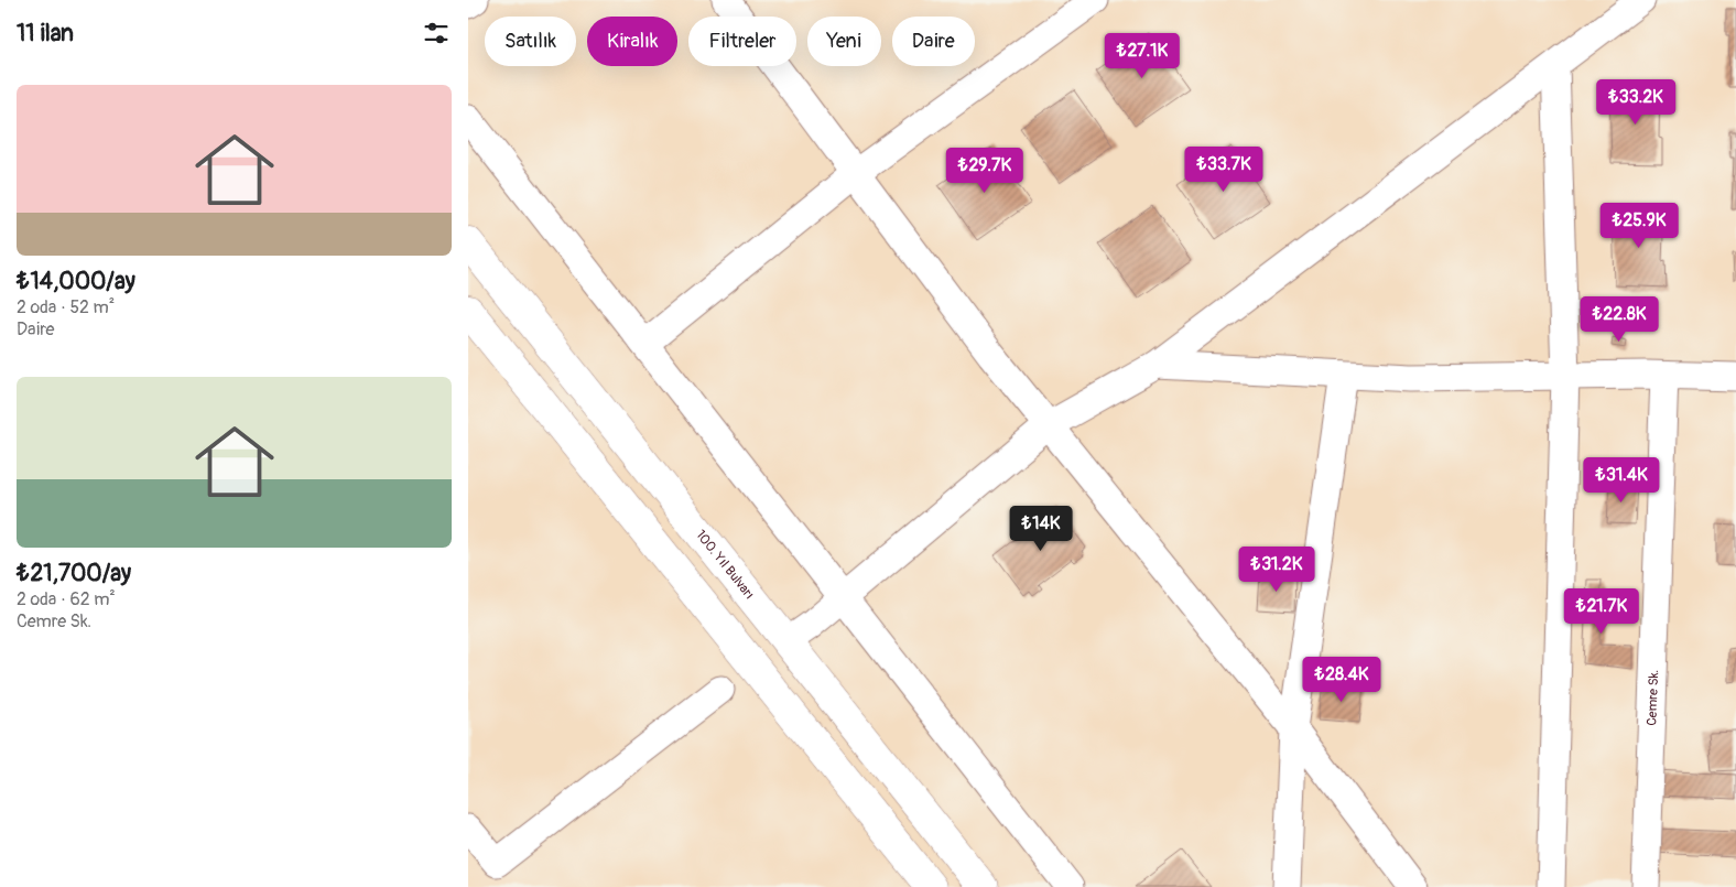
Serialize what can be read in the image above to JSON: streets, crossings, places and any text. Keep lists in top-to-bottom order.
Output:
{
  "streets": {
    "main road": ["100. Yıl Bulvarı"],
    "street": ["Cemre Sk."]
  },
  "page": {
    "heading": "11 ilan",
    "chip": [
      "Satılık",
      "Kiralık",
      "Filtreler",
      "Yeni",
      "Daire"
    ],
    "price": [
      "₺27.1K",
      "₺33.2K",
      "₺33.7K",
      "₺29.7K",
      "₺25.9K",
      "₺22.8K",
      "₺31.4K",
      "₺14K",
      "₺31.2K",
      "₺21.7K",
      "₺28.4K"
    ],
    "list": [
      {
        "name": "₺14,000/ay",
        "note": "2 oda · 52 m² · Daire"
      },
      {
        "name": "₺21,700/ay",
        "note": "2 oda · 62 m² · Cemre Sk."
      }
    ]
  }
}
